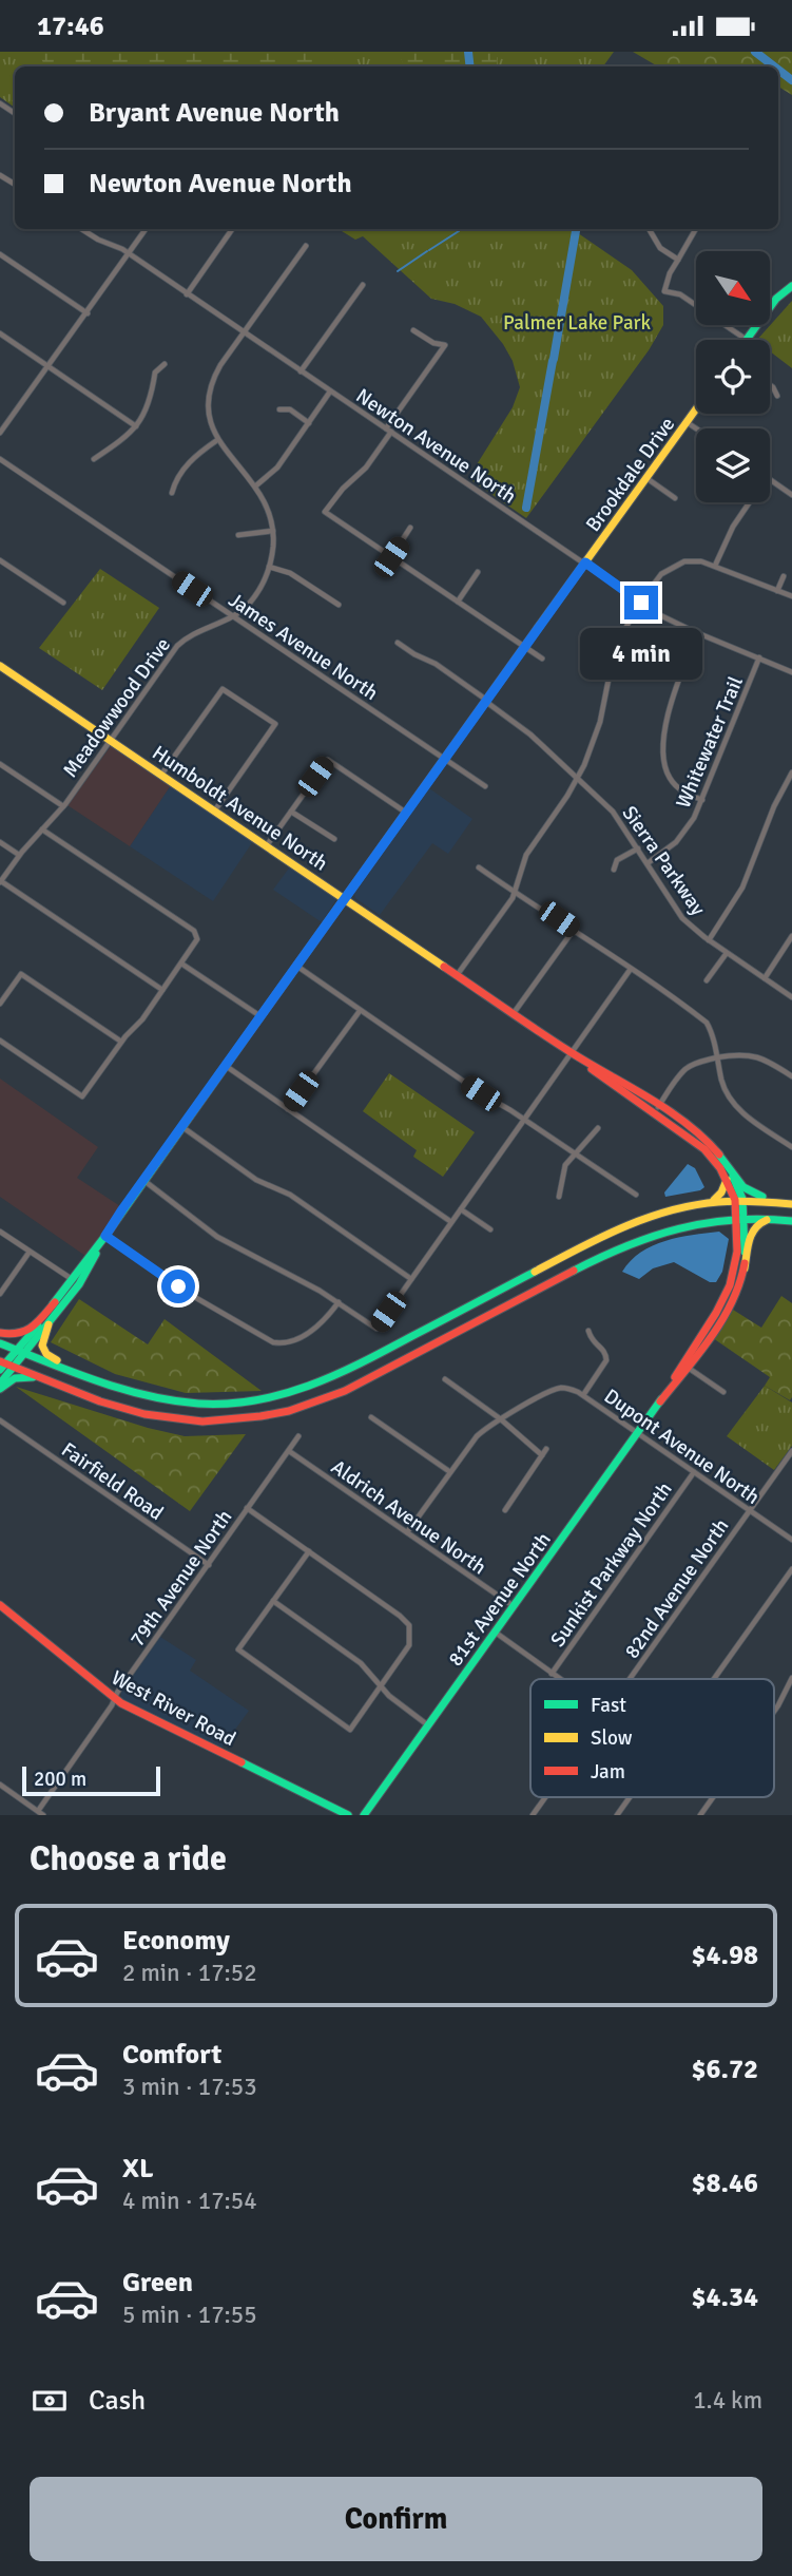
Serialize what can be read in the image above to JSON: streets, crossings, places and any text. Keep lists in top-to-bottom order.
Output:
{
  "streets": {
    "main road": [
      "Brookdale Drive",
      "Humboldt Avenue North",
      "81st Avenue North",
      "West River Road"
    ],
    "street": [
      "Newton Avenue North",
      "James Avenue North",
      "Meadowwood Drive",
      "Whitewater Trail",
      "Sierra Parkway",
      "Dupont Avenue North",
      "Fairfield Road",
      "Aldrich Avenue North",
      "Sunkist Parkway North",
      "79th Avenue North",
      "82nd Avenue North"
    ]
  },
  "crossings": [
    ["Newton Avenue North", "Brookdale Drive"],
    ["Newton Avenue North", "Meadowwood Drive"],
    ["Newton Avenue North", "Whitewater Trail"],
    ["Brookdale Drive", "James Avenue North"],
    ["Brookdale Drive", "Humboldt Avenue North"],
    ["Brookdale Drive", "Sierra Parkway"],
    ["James Avenue North", "Meadowwood Drive"],
    ["Meadowwood Drive", "Humboldt Avenue North"],
    ["Whitewater Trail", "Sierra Parkway"],
    ["Humboldt Avenue North", "81st Avenue North"],
    ["Dupont Avenue North", "Sunkist Parkway North"],
    ["Dupont Avenue North", "82nd Avenue North"],
    ["Dupont Avenue North", "81st Avenue North"],
    ["Fairfield Road", "79th Avenue North"],
    ["Aldrich Avenue North", "79th Avenue North"],
    ["Aldrich Avenue North", "81st Avenue North"],
    ["79th Avenue North", "West River Road"]
  ],
  "parks": ["Palmer Lake Park"],
  "legend": ["Fast", "Slow", "Jam"],
  "scale_bar": "200 m",
  "north": "bottom right",
  "page": {
    "status": "17:46",
    "banner": ["Bryant Avenue North", "Newton Avenue North"],
    "bubble": "4 min",
    "scale": "200 m",
    "heading": "Choose a ride",
    "list": [
      {
        "name": "Economy",
        "note": "2 min · 17:52",
        "value": "$4.98"
      },
      {
        "name": "Comfort",
        "note": "3 min · 17:53",
        "value": "$6.72"
      },
      {
        "name": "XL",
        "note": "4 min · 17:54",
        "value": "$8.46"
      },
      {
        "name": "Green",
        "note": "5 min · 17:55",
        "value": "$4.34"
      }
    ],
    "pay": ["Cash", "1.4 km"],
    "buttons": "Confirm"
  }
}
